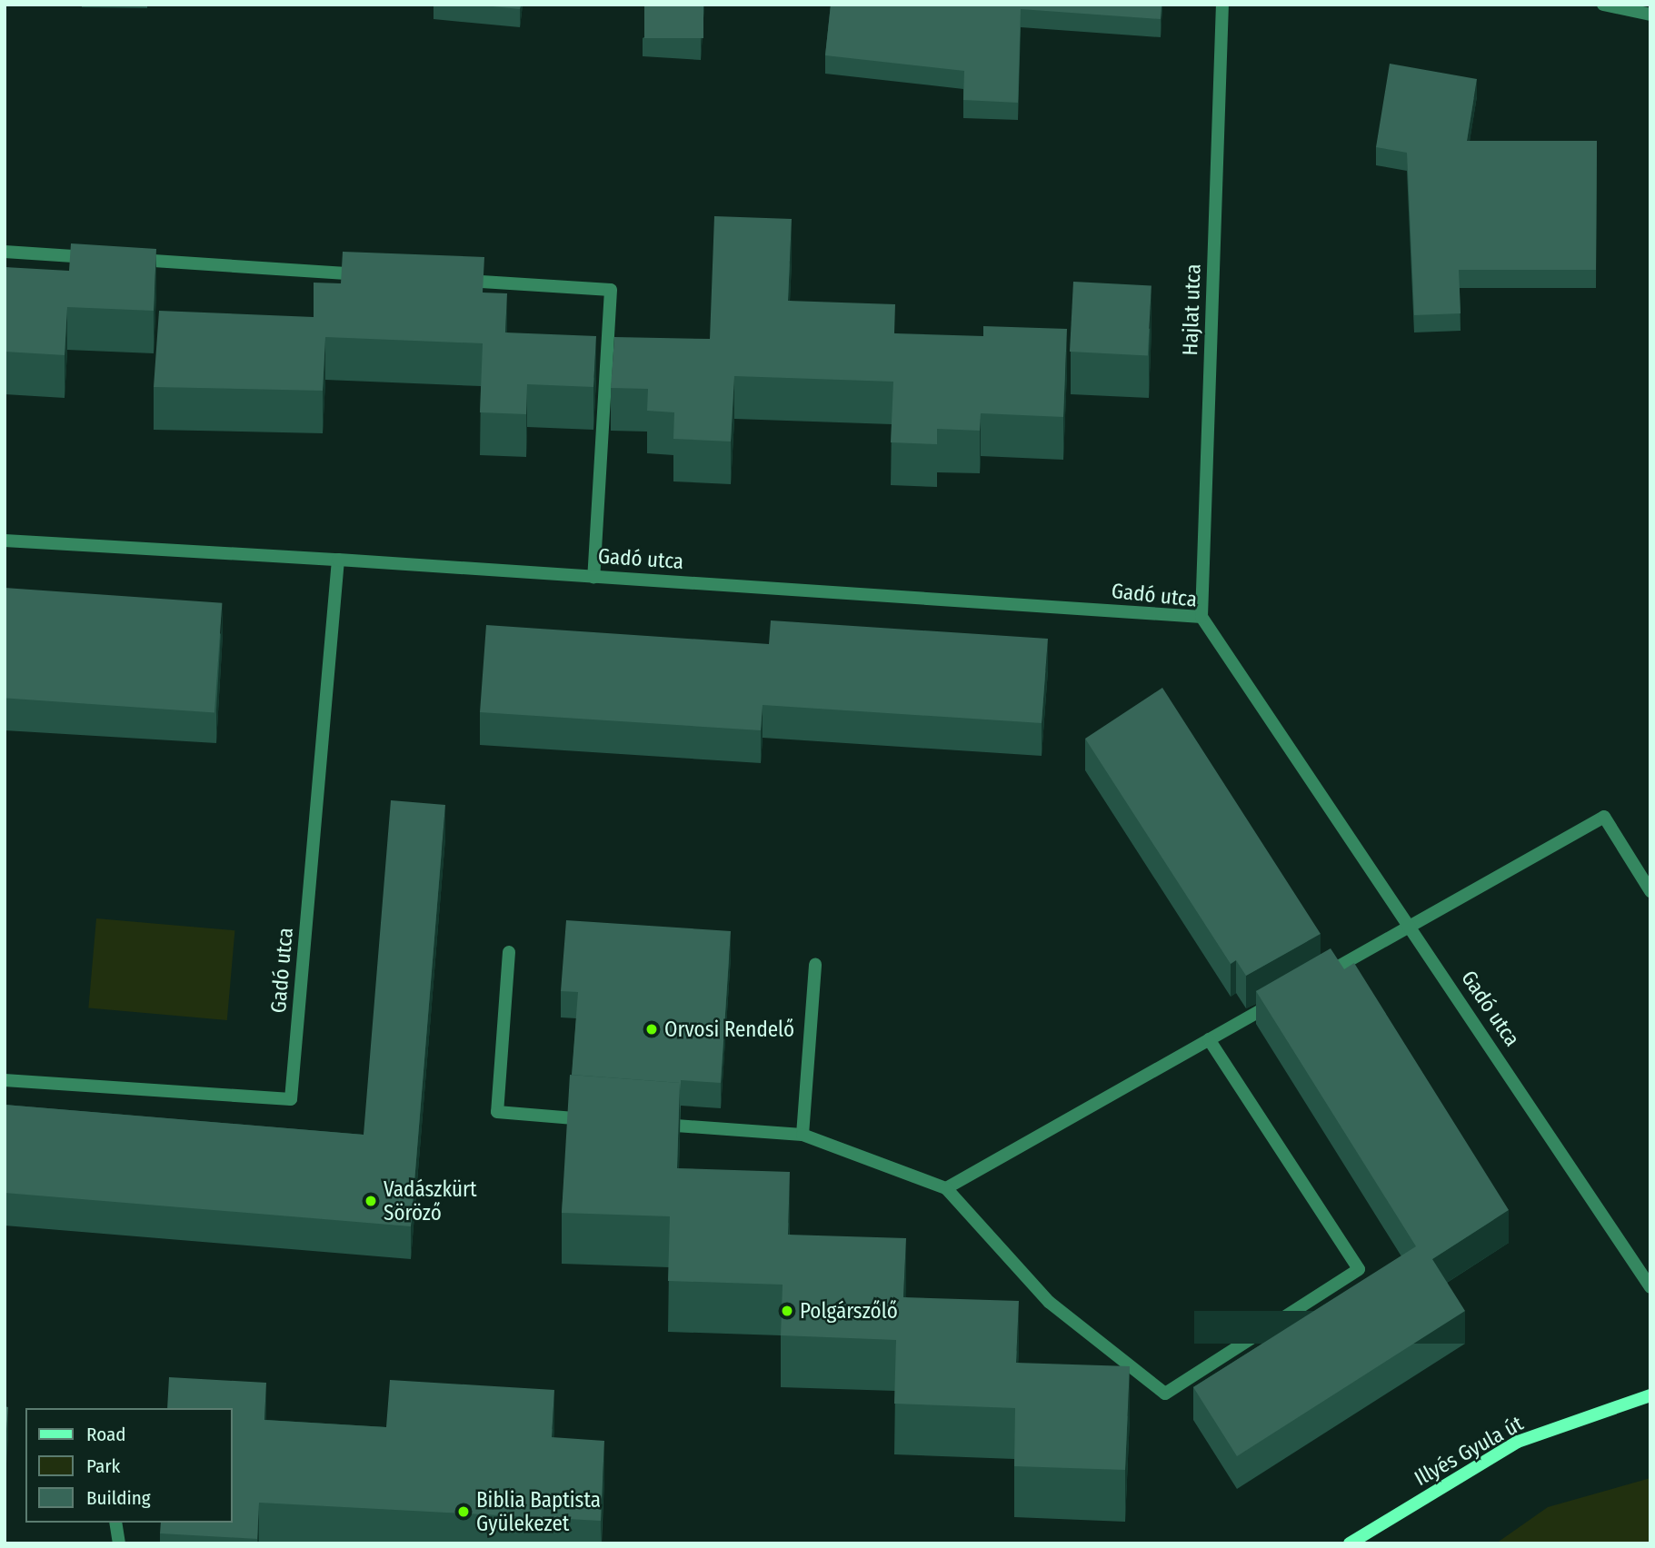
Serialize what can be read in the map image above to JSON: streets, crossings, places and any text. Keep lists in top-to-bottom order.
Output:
{
  "streets": {
    "street": ["Hajlat utca", "Gadó utca", "Illyés Gyula út"]
  },
  "crossings": [
    ["Hajlat utca", "Gadó utca"]
  ],
  "places": [
    "Orvosi Rendelő",
    "Vadászkürt Söröző",
    "Polgárszőlő",
    "Biblia Baptista Gyülekezet"
  ],
  "legend": ["Road", "Park", "Building"]
}
